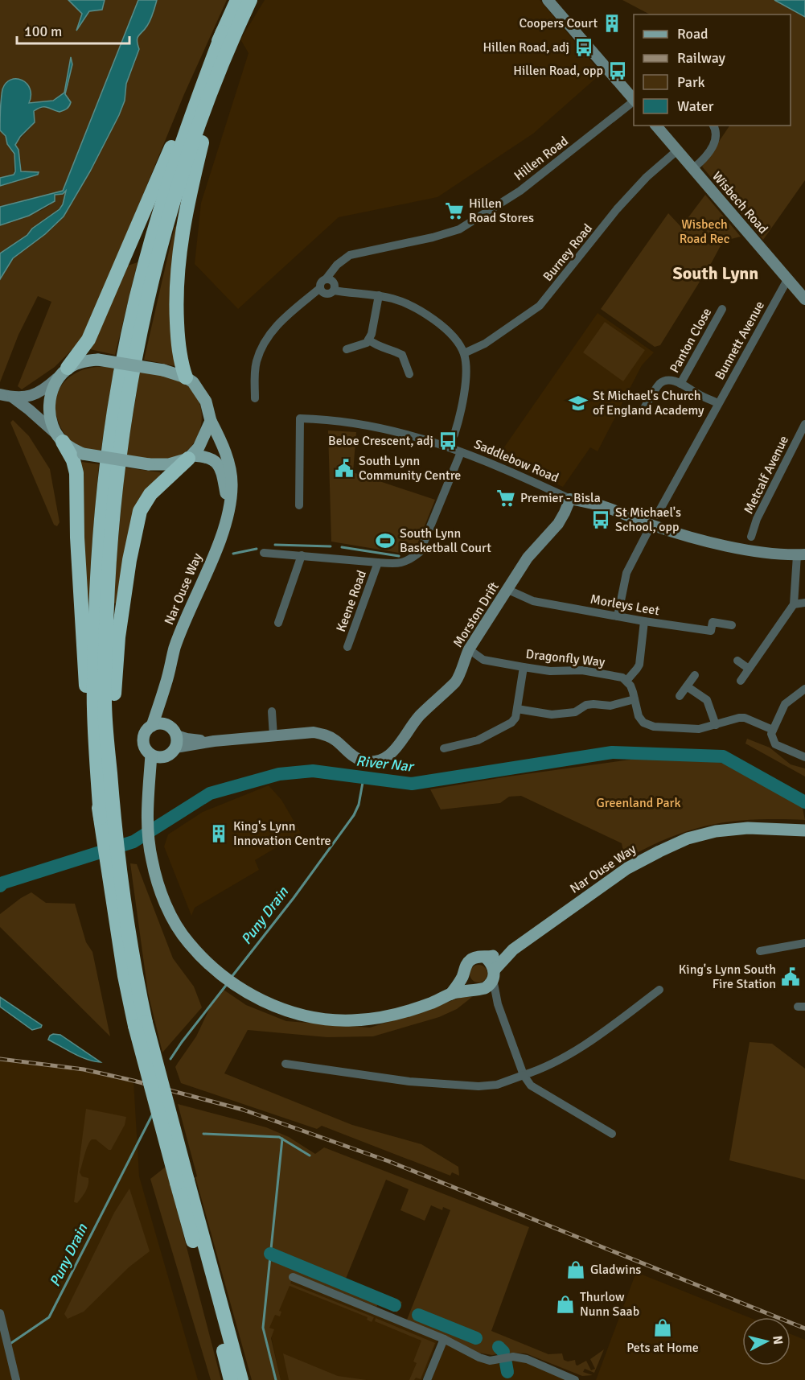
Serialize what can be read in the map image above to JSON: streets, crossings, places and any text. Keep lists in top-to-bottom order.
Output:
{
  "streets": {
    "main road": ["Nar Ouse Way"],
    "street": [
      "Hillen Road",
      "Wisbech Road",
      "Burney Road",
      "Panton Close",
      "Bunnett Avenue",
      "Saddlebow Road",
      "Metcalf Avenue",
      "Keene Road",
      "Morleys Leet",
      "Morston Drift",
      "Dragonfly Way"
    ]
  },
  "crossings": [
    ["Wisbech Road", "Burney Road"],
    ["Wisbech Road", "Bunnett Avenue"],
    ["Panton Close", "Bunnett Avenue"],
    ["Bunnett Avenue", "Saddlebow Road"],
    ["Bunnett Avenue", "Morleys Leet"],
    ["Saddlebow Road", "Morston Drift"],
    ["Nar Ouse Way", "Morston Drift"],
    ["Morleys Leet", "Morston Drift"],
    ["Morston Drift", "Dragonfly Way"]
  ],
  "districts": ["South Lynn"],
  "water": ["River Nar", "Puny Drain"],
  "parks": ["Wisbech Road Rec", "Greenland Park"],
  "places": {
    "building": ["Coopers Court", "King's Lynn Innovation Centre"],
    "bus stop": [
      "Hillen Road, adj",
      "Hillen Road, opp",
      "Beloe Crescent, adj",
      "St Michael's School, opp"
    ],
    "supermarket": ["Hillen Road Stores", "Premier - Bisla"],
    "school or university": ["St Michael's Church of England Academy"],
    "public building": ["South Lynn Community Centre", "King's Lynn South Fire Station"],
    "sports": ["South Lynn Basketball Court"],
    "shop": ["Gladwins", "Thurlow Nunn Saab", "Pets at Home"]
  },
  "legend": [
    "Road",
    "Railway",
    "Park",
    "Water"
  ],
  "scale_bar": "100 m",
  "north": "right"
}
